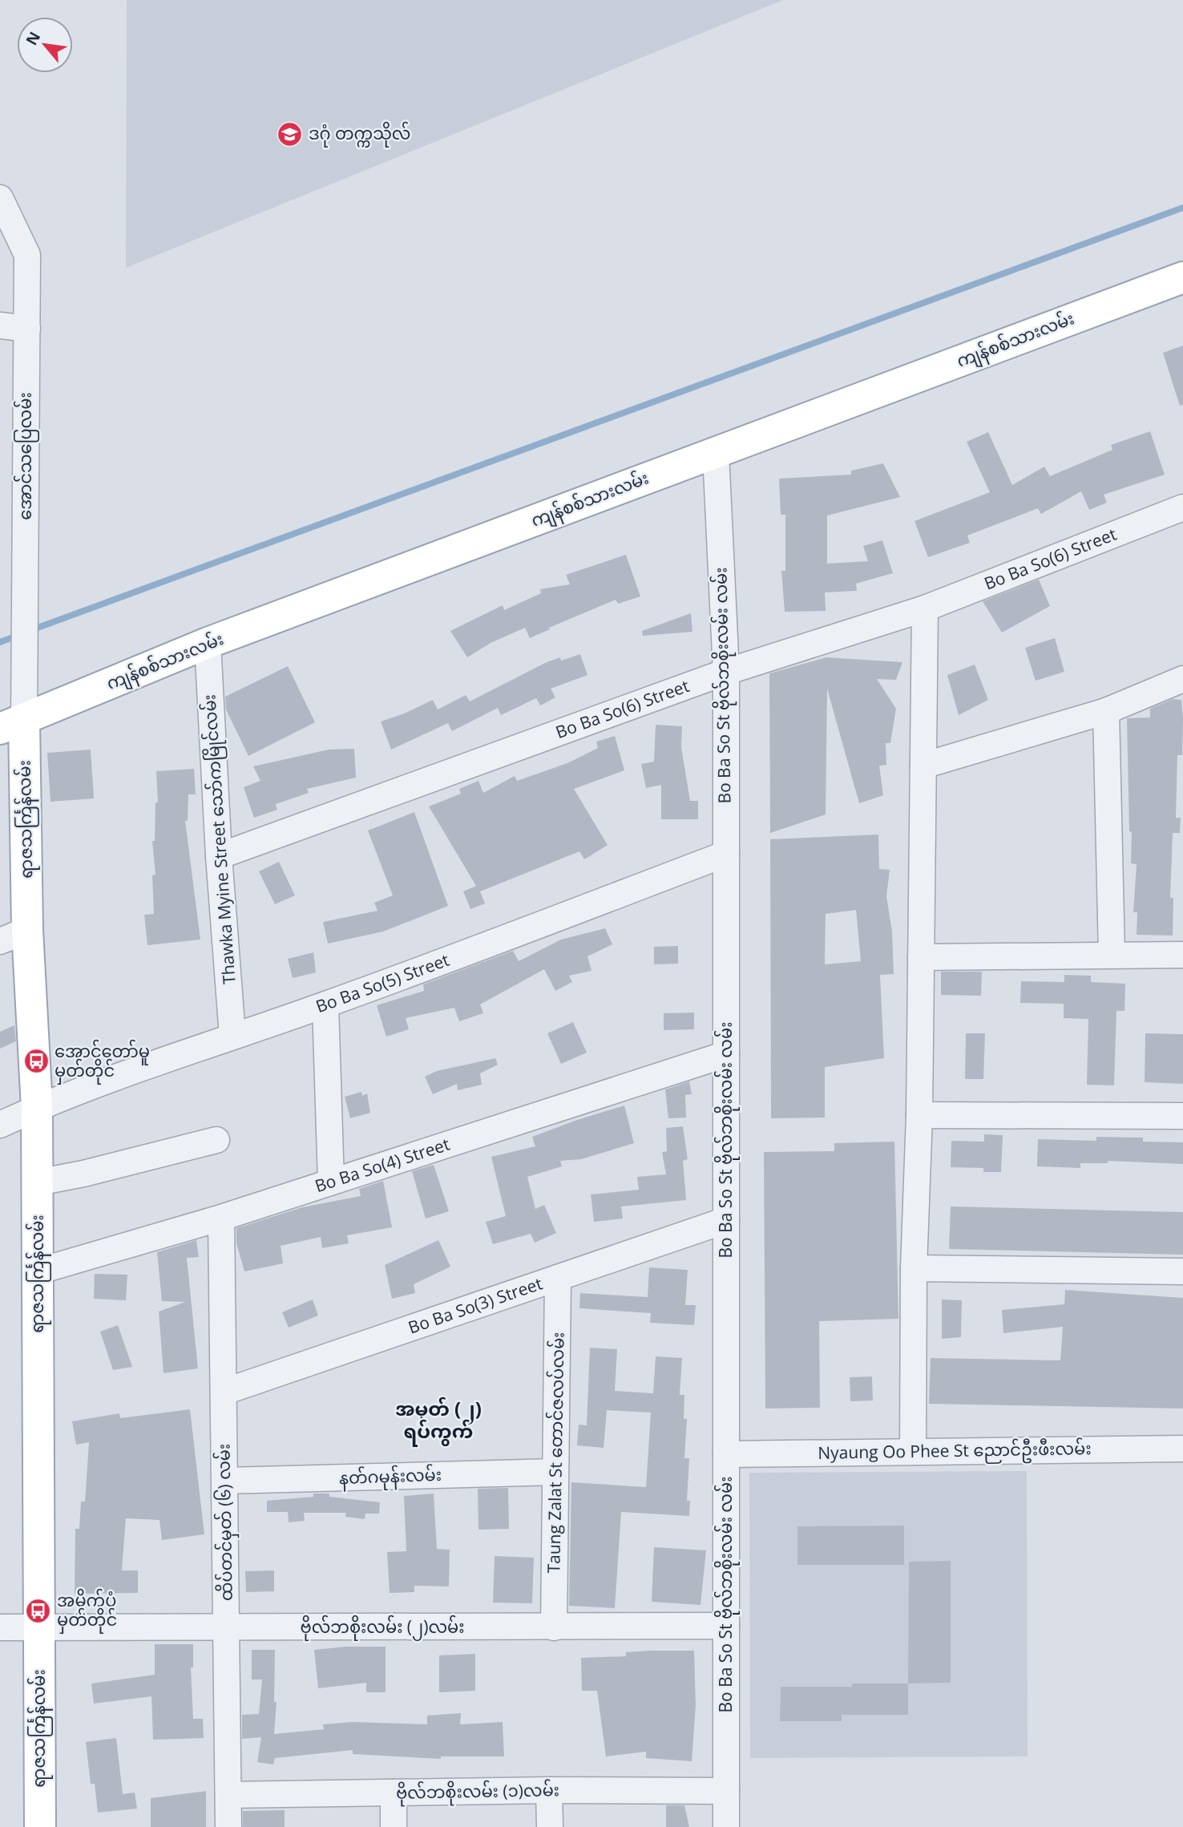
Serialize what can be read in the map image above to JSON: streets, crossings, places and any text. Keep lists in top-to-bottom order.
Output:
{
  "streets": {
    "main road": ["ကျန်စစ်သားလမ်း", "ရာဇသင်္ကြန်လမ်း"],
    "street": [
      "အောင်သပြေလမ်း",
      "Bo Ba So(6) Street",
      "Bo Ba So St ဗိုလ်ဘစိုးလမ်း လမ်း",
      "Thawka Myine Street သော်ကမြိုင်လမ်း",
      "Bo Ba So(5) Street",
      "Bo Ba So(4) Street",
      "Bo Ba So(3) Street",
      "Nyaung Oo Phee St ညောင်ဦးဖီးလမ်း",
      "Taung Zalat St တောင်ဇလပ်လမ်း",
      "နတ်ဂမုန်းလမ်း",
      "ထိပ်တင်မှတ် (၆) လမ်း",
      "ဗိုလ်ဘစိုးလမ်း (၂)လမ်း",
      "ဗိုလ်ဘစိုးလမ်း (၁)လမ်း"
    ]
  },
  "crossings": [
    ["ကျန်စစ်သားလမ်း", "အောင်သပြေလမ်း"],
    ["ကျန်စစ်သားလမ်း", "Bo Ba So St ဗိုလ်ဘစိုးလမ်း လမ်း"],
    ["ကျန်စစ်သားလမ်း", "ရာဇသင်္ကြန်လမ်း"],
    ["ကျန်စစ်သားလမ်း", "Thawka Myine Street သော်ကမြိုင်လမ်း"],
    ["အောင်သပြေလမ်း", "ရာဇသင်္ကြန်လမ်း"],
    ["Bo Ba So(6) Street", "Bo Ba So St ဗိုလ်ဘစိုးလမ်း လမ်း"],
    ["Bo Ba So(6) Street", "Thawka Myine Street သော်ကမြိုင်လမ်း"],
    ["Bo Ba So St ဗိုလ်ဘစိုးလမ်း လမ်း", "Bo Ba So(5) Street"],
    ["Bo Ba So St ဗိုလ်ဘစိုးလမ်း လမ်း", "Bo Ba So(4) Street"],
    ["Bo Ba So St ဗိုလ်ဘစိုးလမ်း လမ်း", "Bo Ba So(3) Street"],
    ["Bo Ba So St ဗိုလ်ဘစိုးလမ်း လမ်း", "Nyaung Oo Phee St ညောင်ဦးဖီးလမ်း"],
    ["Bo Ba So St ဗိုလ်ဘစိုးလမ်း လမ်း", "ဗိုလ်ဘစိုးလမ်း (၂)လမ်း"],
    ["Bo Ba So St ဗိုလ်ဘစိုးလမ်း လမ်း", "ဗိုလ်ဘစိုးလမ်း (၁)လမ်း"],
    ["ရာဇသင်္ကြန်လမ်း", "Bo Ba So(5) Street"],
    ["ရာဇသင်္ကြန်လမ်း", "Bo Ba So(4) Street"],
    ["ရာဇသင်္ကြန်လမ်း", "ဗိုလ်ဘစိုးလမ်း (၂)လမ်း"],
    ["Thawka Myine Street သော်ကမြိုင်လမ်း", "Bo Ba So(5) Street"],
    ["Bo Ba So(4) Street", "ထိပ်တင်မှတ် (၆) လမ်း"],
    ["Bo Ba So(3) Street", "Taung Zalat St တောင်ဇလပ်လမ်း"],
    ["Bo Ba So(3) Street", "ထိပ်တင်မှတ် (၆) လမ်း"],
    ["Taung Zalat St တောင်ဇလပ်လမ်း", "နတ်ဂမုန်းလမ်း"],
    ["Taung Zalat St တောင်ဇလပ်လမ်း", "ဗိုလ်ဘစိုးလမ်း (၂)လမ်း"],
    ["နတ်ဂမုန်းလမ်း", "ထိပ်တင်မှတ် (၆) လမ်း"],
    ["ထိပ်တင်မှတ် (၆) လမ်း", "ဗိုလ်ဘစိုးလမ်း (၂)လမ်း"],
    ["ထိပ်တင်မှတ် (၆) လမ်း", "ဗိုလ်ဘစိုးလမ်း (၁)လမ်း"]
  ],
  "districts": ["အမှတ် (၂) ရပ်ကွက်"],
  "places": {
    "school or university": ["ဒဂုံ တက္ကသိုလ်"],
    "bus stop": ["အောင်တော်မူ မှတ်တိုင်", "အမှိုက်ပုံ မှတ်တိုင်"]
  },
  "north": "top left"
}
